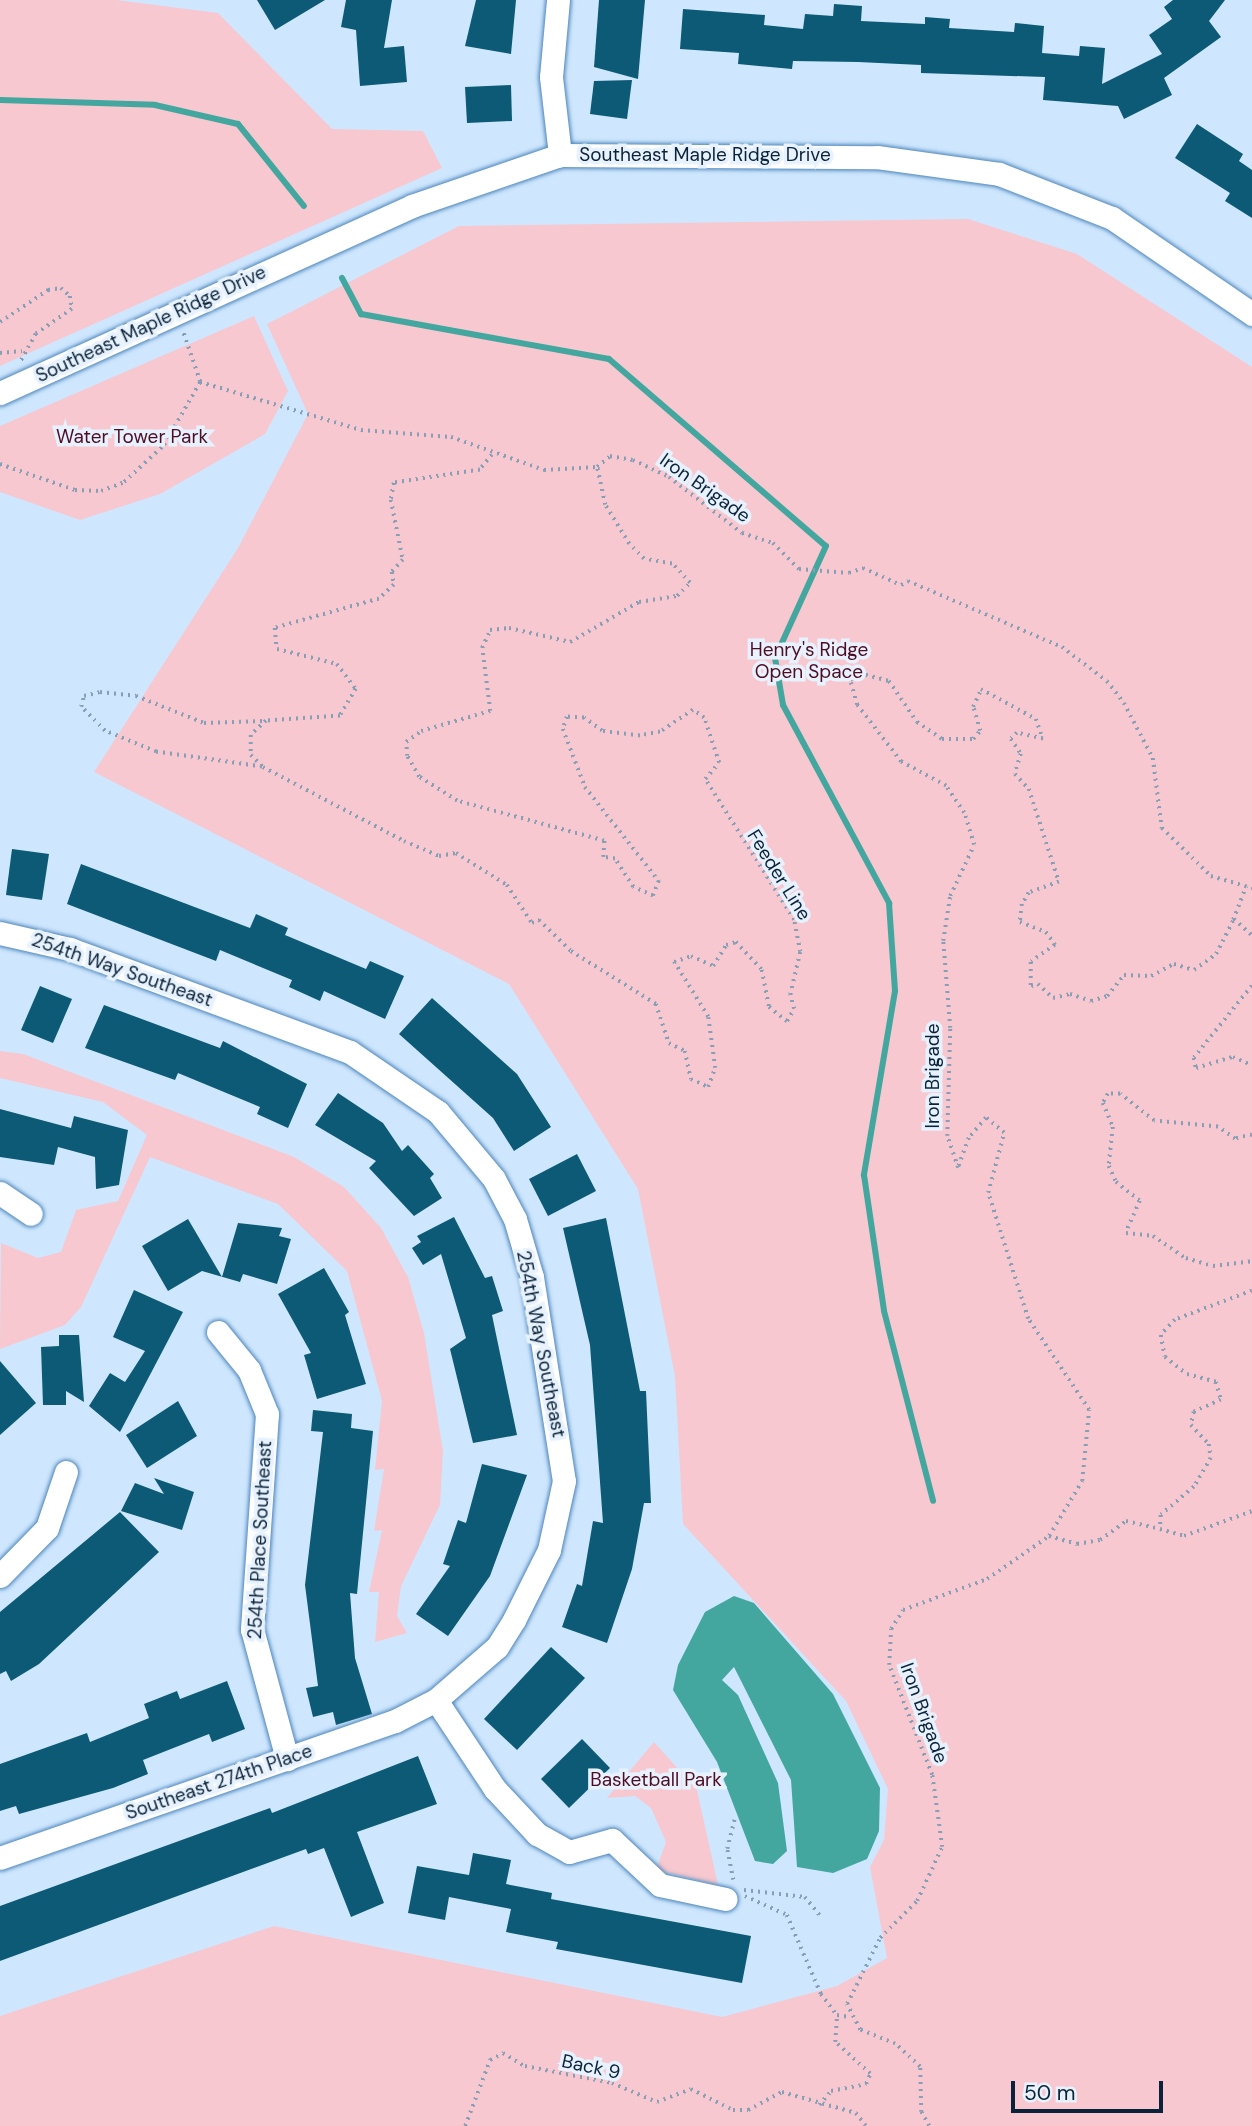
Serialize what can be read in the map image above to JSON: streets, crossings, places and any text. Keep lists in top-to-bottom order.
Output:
{
  "streets": {
    "street": [
      "Southeast Maple Ridge Drive",
      "254th Way Southeast",
      "254th Place Southeast",
      "Southeast 274th Place"
    ],
    "path": ["Iron Brigade", "Feeder Line", "Back 9"]
  },
  "crossings": [
    ["Iron Brigade", "Feeder Line"],
    ["254th Way Southeast", "Southeast 274th Place"],
    ["254th Place Southeast", "Southeast 274th Place"]
  ],
  "parks": ["Water Tower Park", "Henry's Ridge Open Space", "Basketball Park"],
  "scale_bar": "50 m"
}
